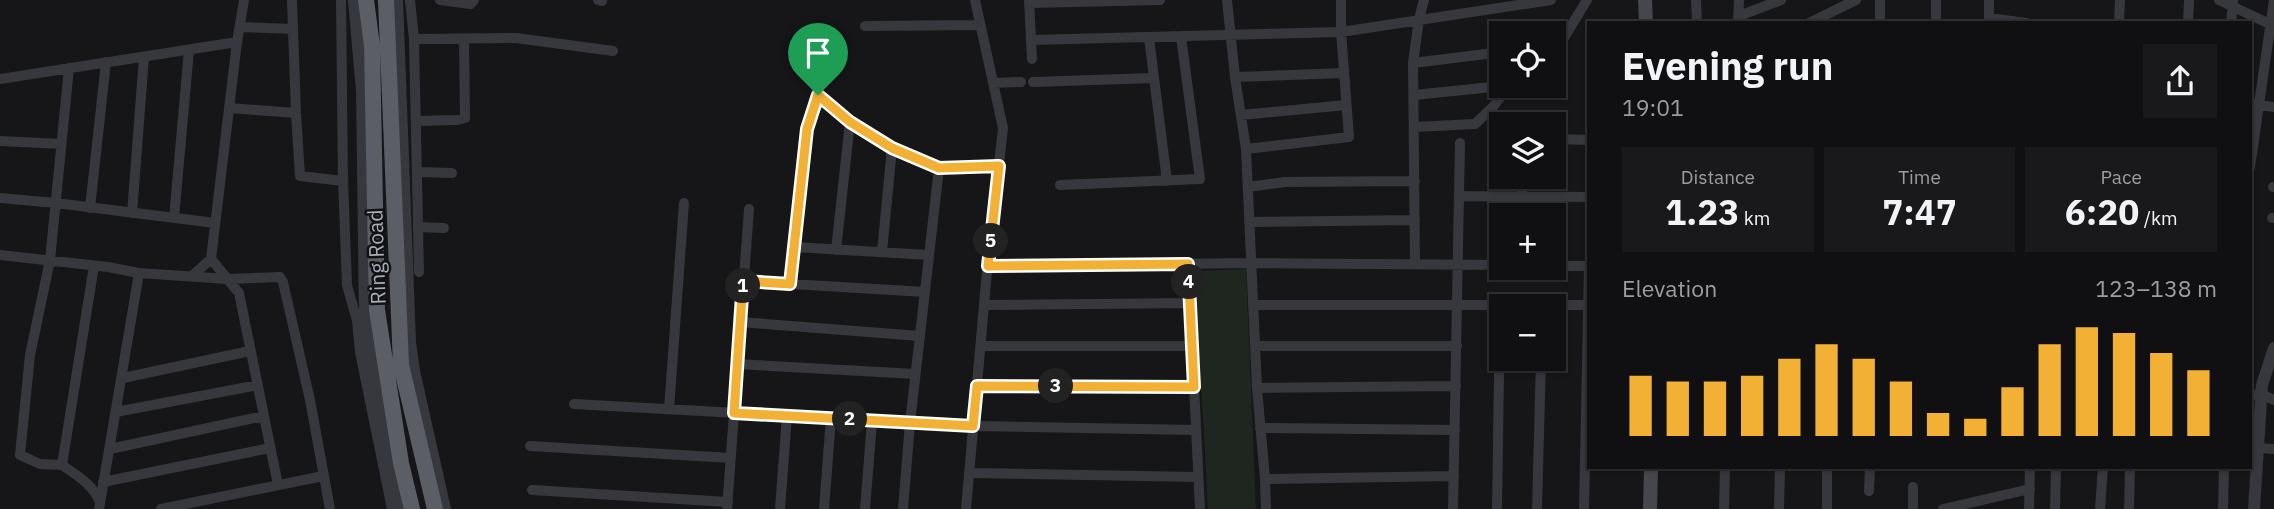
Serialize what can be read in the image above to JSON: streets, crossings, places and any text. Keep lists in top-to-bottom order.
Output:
{
  "streets": {
    "highway": ["Ring Road"]
  },
  "page": {
    "map_buttons": ["+", "−"],
    "heading": ["Evening run", "19:01"],
    "stats": [
      ["Distance", "1.23 km"],
      ["Time", "7:47"],
      ["Pace", "6:20 /km"]
    ],
    "pins": [
      "5",
      "4",
      "1",
      "3",
      "2"
    ],
    "chart": ["Elevation", "123–138 m"]
  }
}
